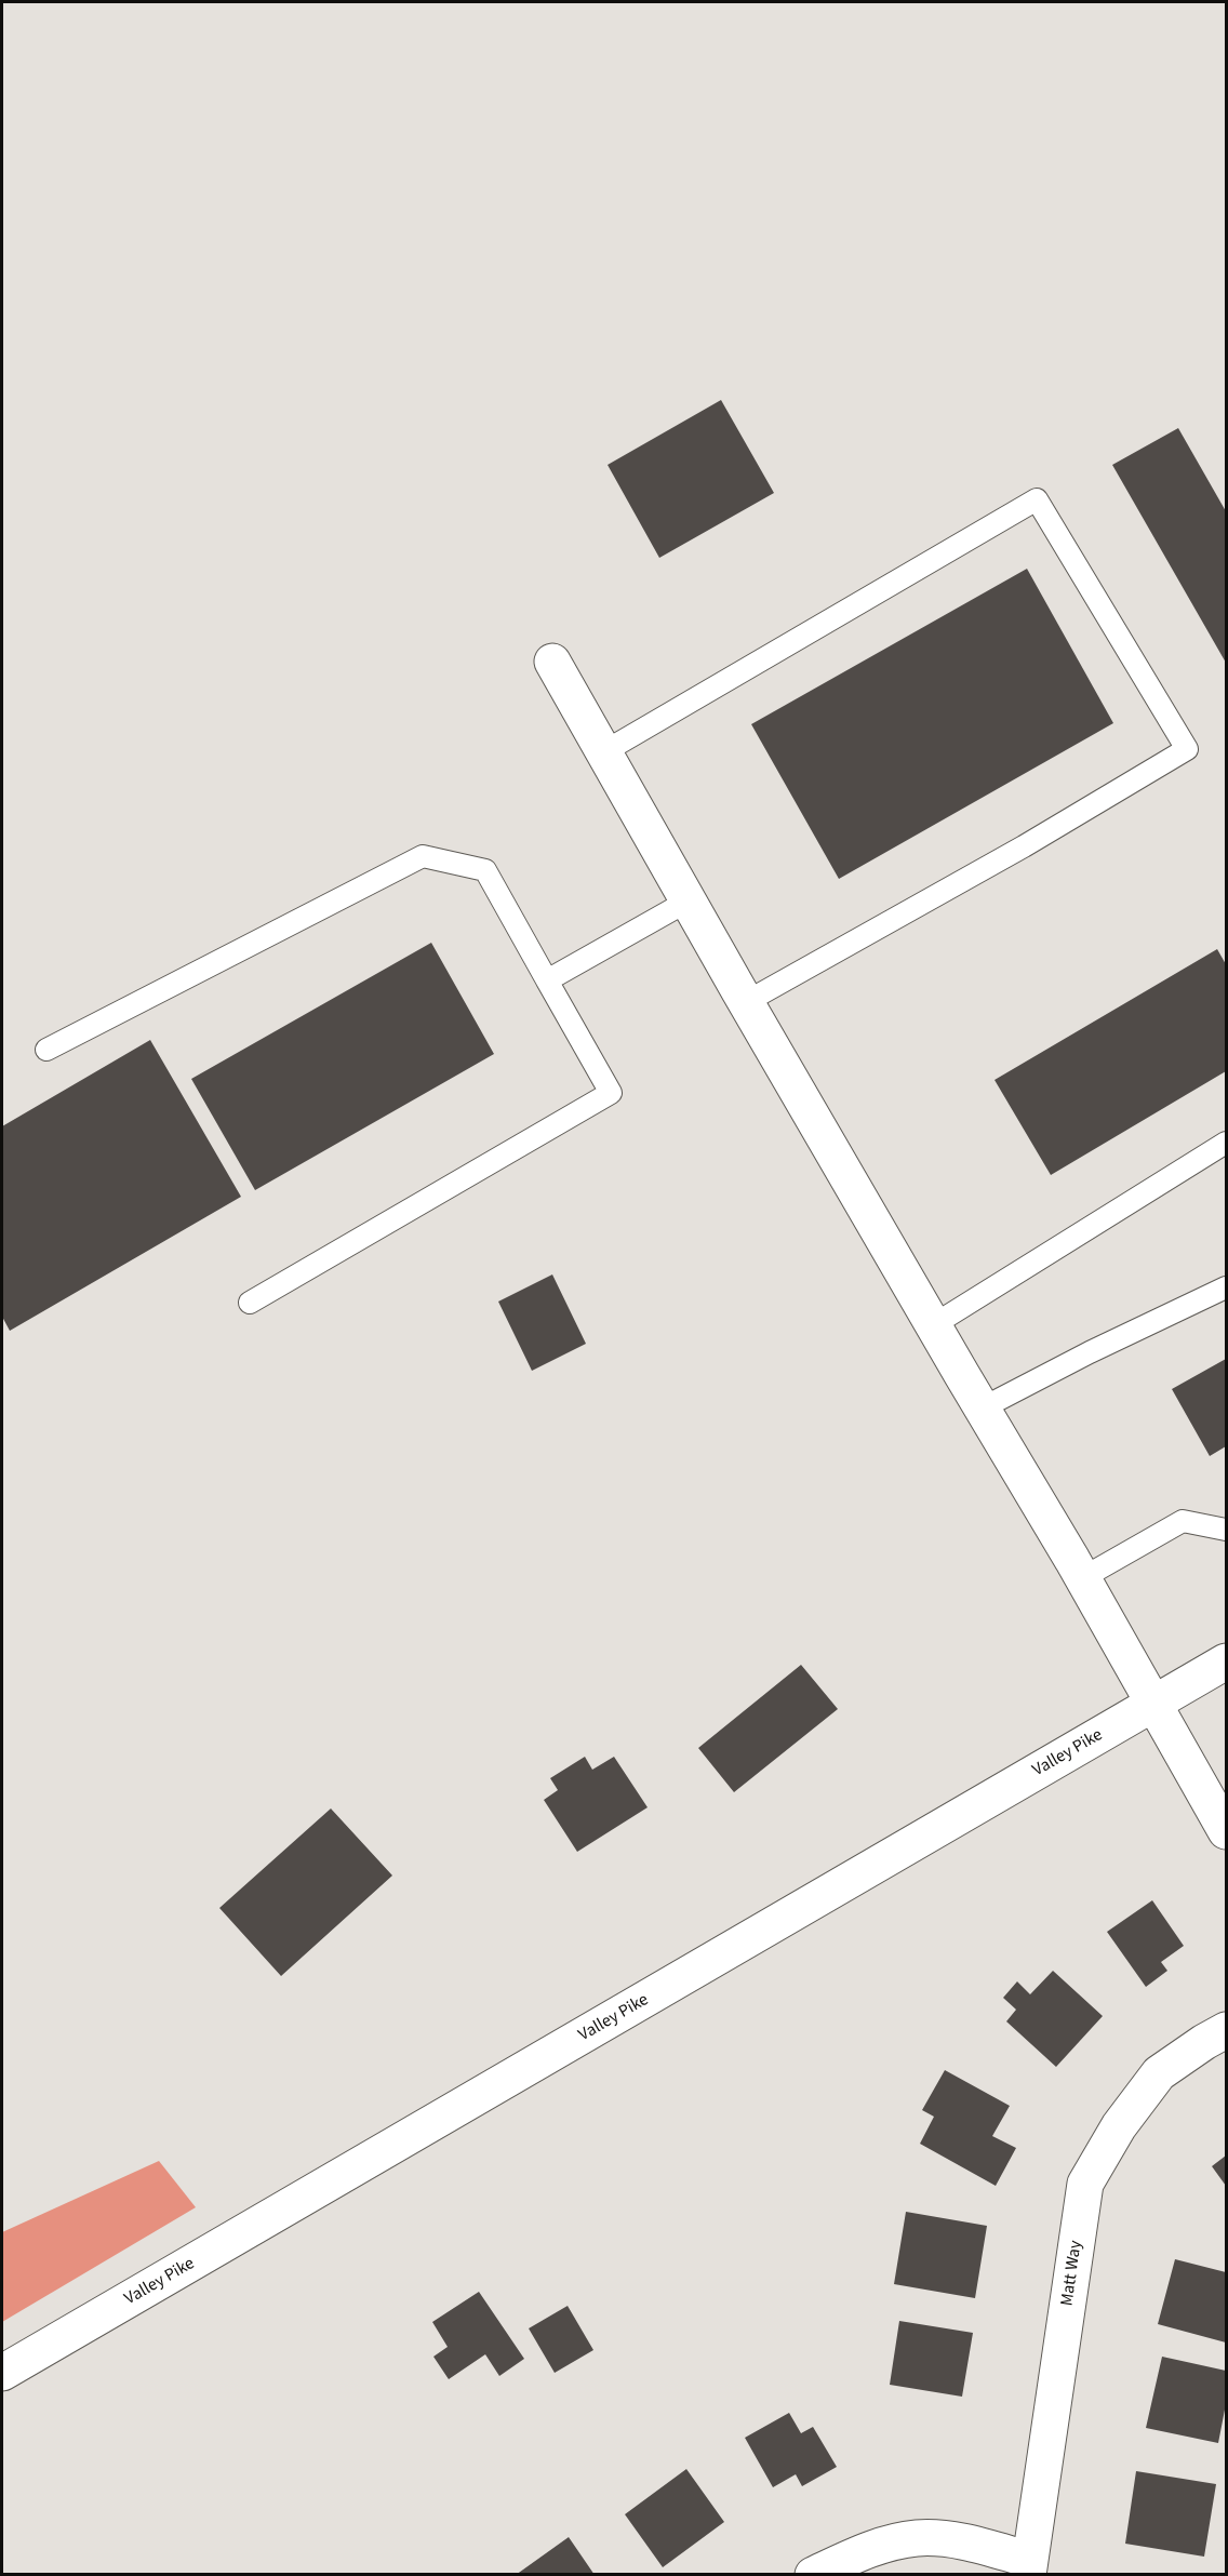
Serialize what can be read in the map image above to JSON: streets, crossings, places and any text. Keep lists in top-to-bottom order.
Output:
{
  "streets": {
    "street": ["Valley Pike", "Matt Way"]
  }
}
